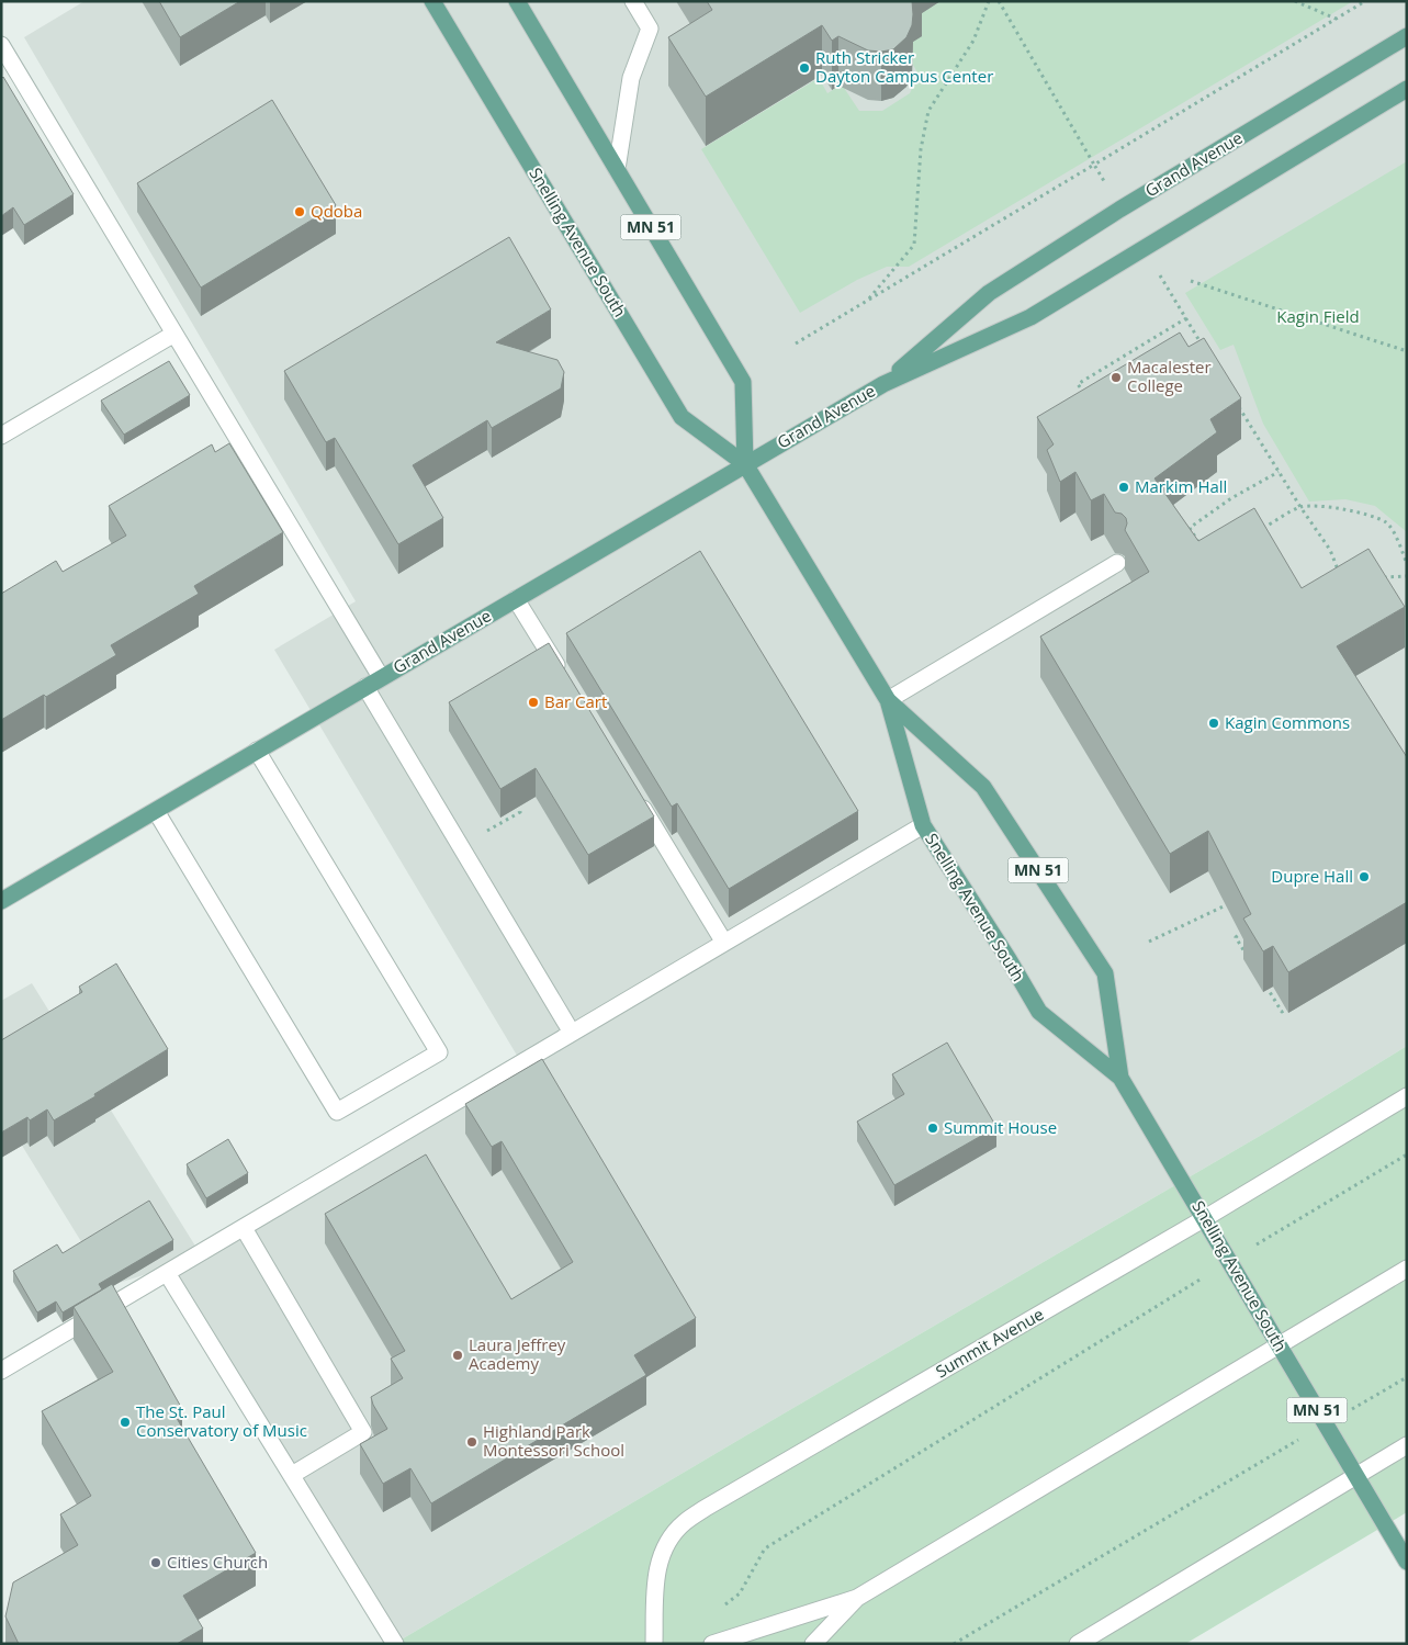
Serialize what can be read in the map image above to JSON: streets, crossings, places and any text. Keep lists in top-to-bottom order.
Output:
{
  "streets": {
    "main road": ["Grand Avenue", "MN 51", "Snelling Avenue South"],
    "street": ["Summit Avenue"]
  },
  "crossings": [
    ["Grand Avenue", "Snelling Avenue South"],
    ["MN 51", "Snelling Avenue South"],
    ["Snelling Avenue South", "Summit Avenue"]
  ],
  "parks": ["Kagin Field"],
  "places": [
    "Ruth Stricker Dayton Campus Center",
    "Qdoba",
    "Macalester College",
    "Markim Hall",
    "Bar Cart",
    "Kagin Commons",
    "Dupre Hall",
    "Summit House",
    "Laura Jeffrey Academy",
    "The St. Paul Conservatory of Music",
    "Highland Park Montessori School",
    "Cities Church"
  ]
}
